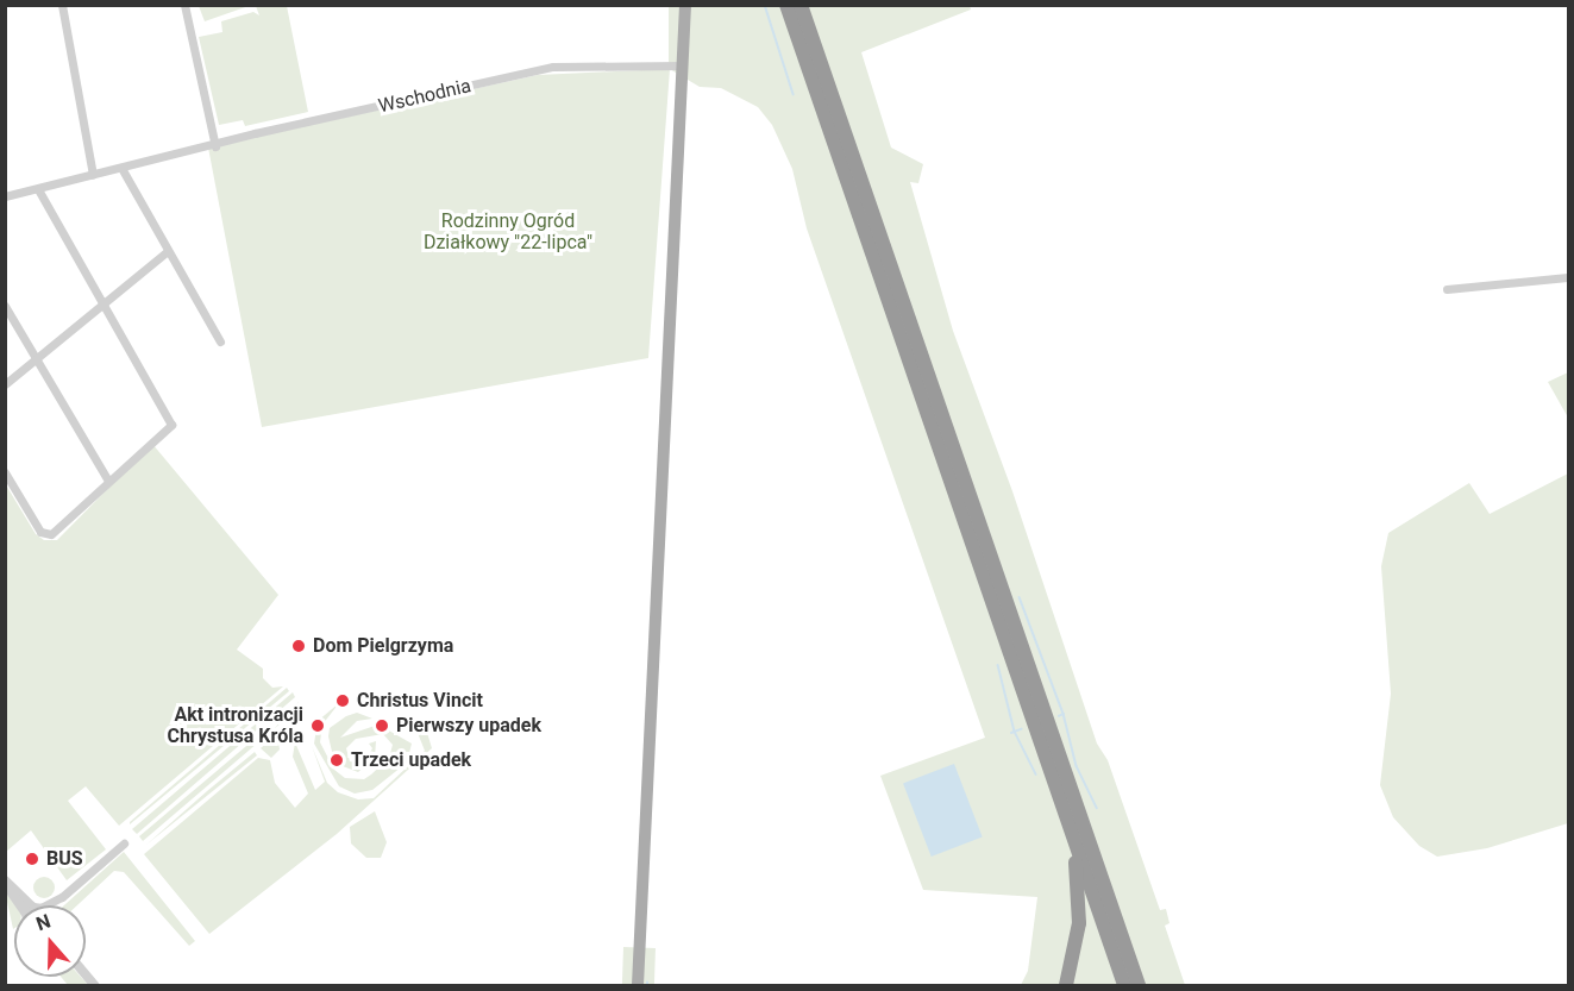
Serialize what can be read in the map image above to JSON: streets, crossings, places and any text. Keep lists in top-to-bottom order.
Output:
{
  "streets": {
    "street": ["Wschodnia"]
  },
  "parks": ["Rodzinny Ogród Działkowy \"22-lipca\""],
  "places": [
    "Dom Pielgrzyma",
    "Christus Vincit",
    "Akt intronizacji Chrystusa Króla",
    "Pierwszy upadek",
    "Trzeci upadek",
    "BUS"
  ],
  "north": "top"
}
